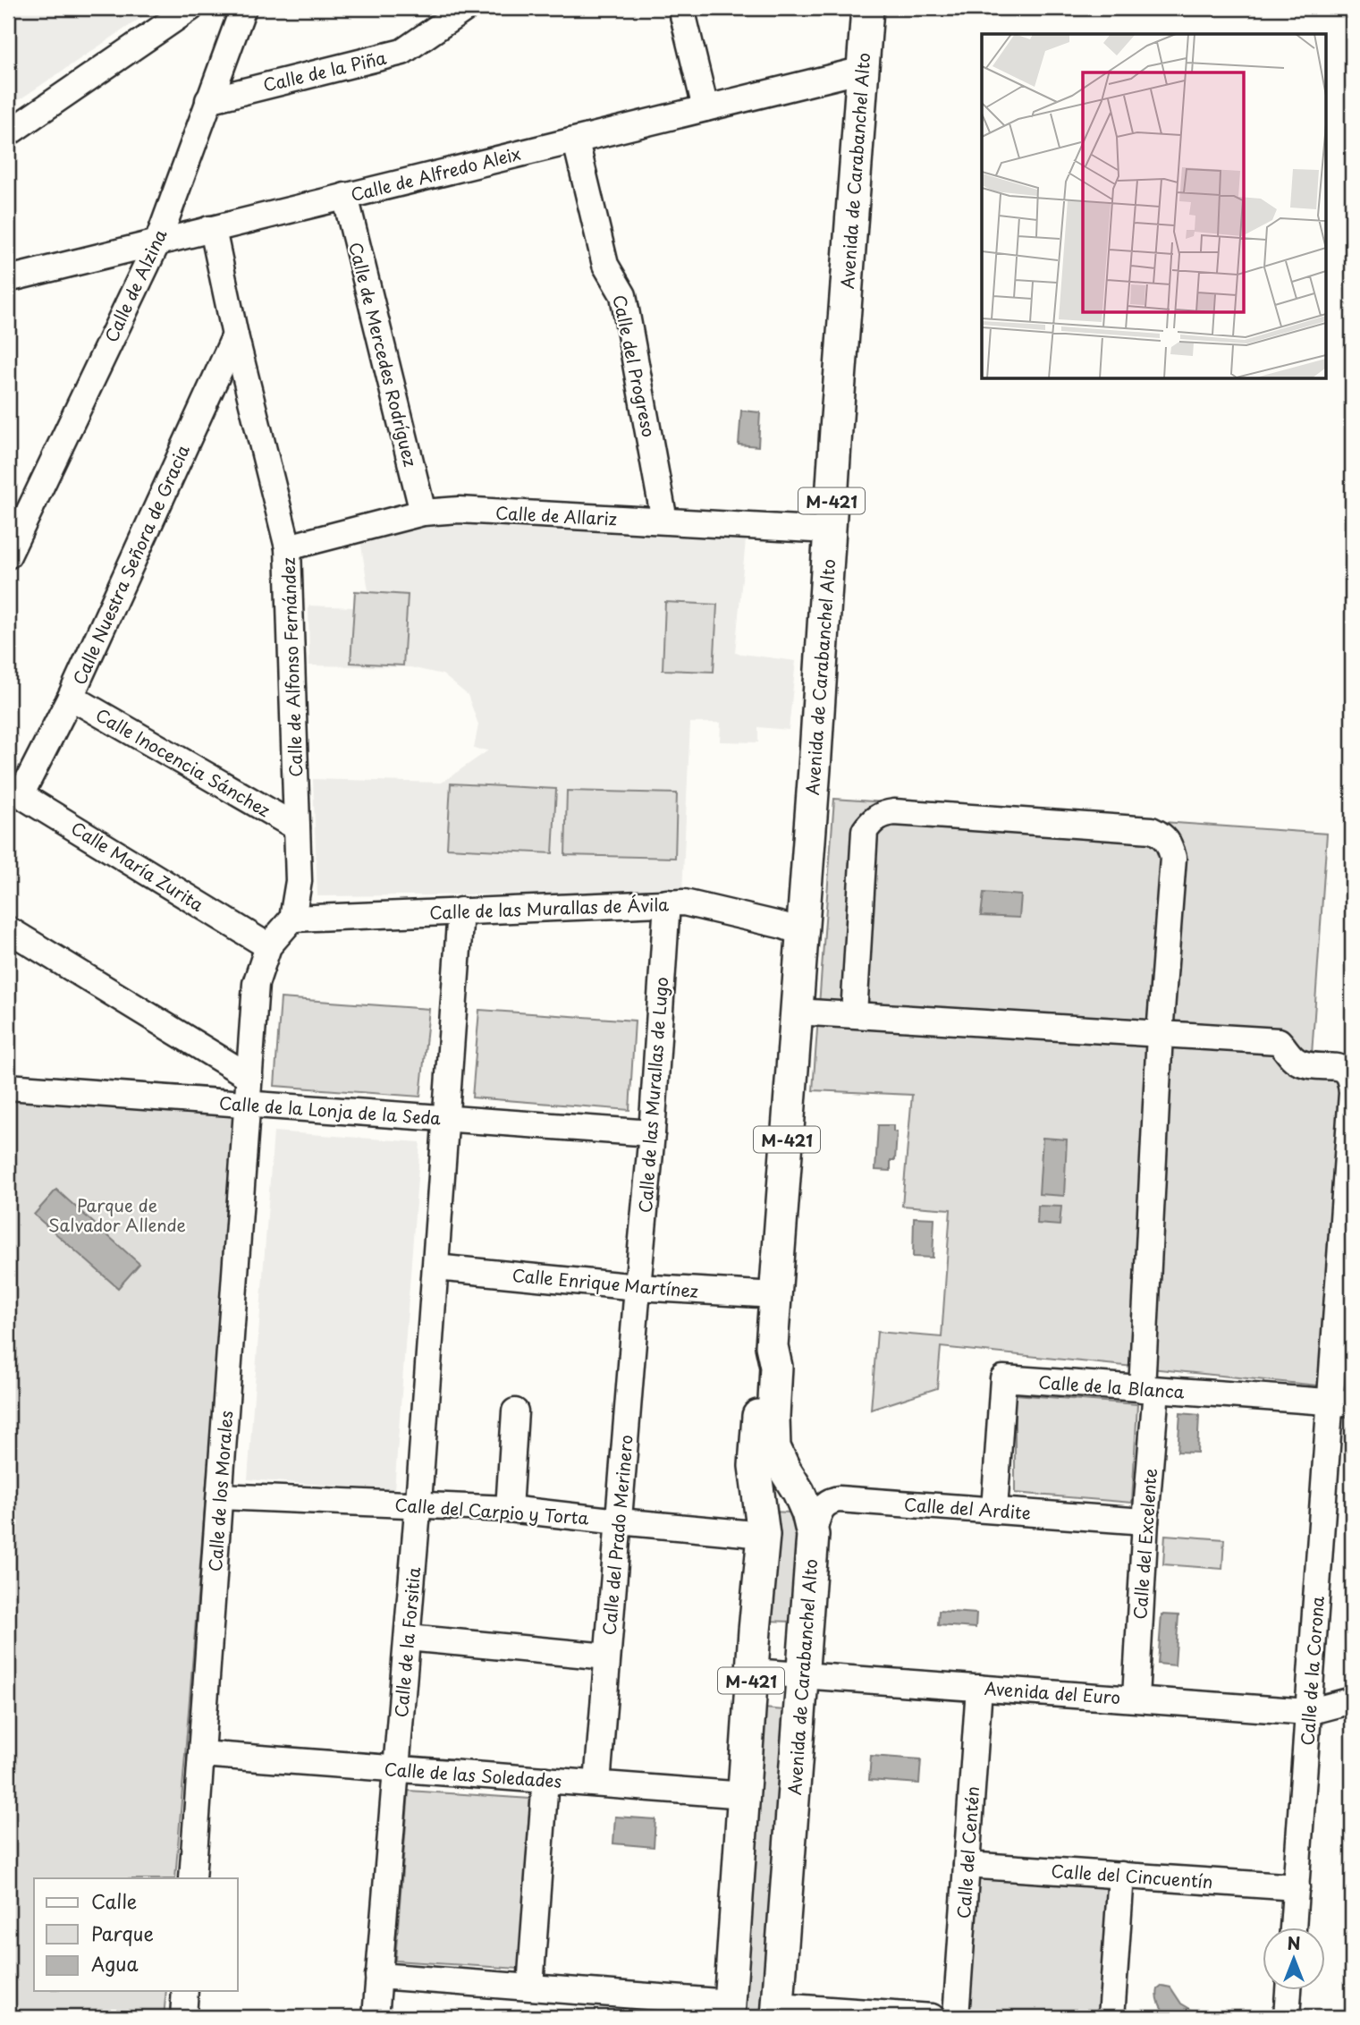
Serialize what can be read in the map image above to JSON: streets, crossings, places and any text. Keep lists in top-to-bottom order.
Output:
{
  "streets": {
    "main road": ["Avenida de Carabanchel Alto", "M-421"],
    "street": [
      "Calle de la Piña",
      "Calle de Alfredo Aleix",
      "Calle de Alzina",
      "Calle de Mercedes Rodríguez",
      "Calle del Progreso",
      "Calle de Allariz",
      "Calle Nuestra Señora de Gracia",
      "Calle de Alfonso Fernández",
      "Calle Inocencia Sánchez",
      "Calle María Zurita",
      "Calle de las Murallas de Ávila",
      "Calle de las Murallas de Lugo",
      "Calle de la Lonja de la Seda",
      "Calle Enrique Martínez",
      "Calle de la Blanca",
      "Calle de los Morales",
      "Calle del Ardite",
      "Calle del Carpio y Torta",
      "Calle del Prado Merinero",
      "Calle del Excelente",
      "Calle de la Forsitia",
      "Calle de la Corona",
      "Avenida del Euro",
      "Calle de las Soledades",
      "Calle del Centén",
      "Calle del Cincuentín"
    ]
  },
  "crossings": [
    ["Calle de la Piña", "Calle de Alzina"],
    ["Avenida de Carabanchel Alto", "Calle de Alfredo Aleix"],
    ["Avenida de Carabanchel Alto", "Calle de Allariz"],
    ["Avenida de Carabanchel Alto", "Calle de las Murallas de Ávila"],
    ["Avenida de Carabanchel Alto", "Calle Enrique Martínez"],
    ["Avenida de Carabanchel Alto", "Calle del Ardite"],
    ["Avenida de Carabanchel Alto", "Calle del Carpio y Torta"],
    ["Avenida de Carabanchel Alto", "Avenida del Euro"],
    ["Avenida de Carabanchel Alto", "Calle de las Soledades"],
    ["Calle de Alfredo Aleix", "Calle de Alzina"],
    ["Calle de Alfredo Aleix", "Calle de Mercedes Rodríguez"],
    ["Calle de Alfredo Aleix", "Calle del Progreso"],
    ["Calle de Alfredo Aleix", "Calle de Alfonso Fernández"],
    ["Calle de Mercedes Rodríguez", "Calle de Allariz"],
    ["Calle del Progreso", "Calle de Allariz"],
    ["Calle de Allariz", "Calle de Alfonso Fernández"],
    ["Calle Nuestra Señora de Gracia", "Calle de Alfonso Fernández"],
    ["Calle Nuestra Señora de Gracia", "Calle Inocencia Sánchez"],
    ["Calle Nuestra Señora de Gracia", "Calle María Zurita"],
    ["Calle de Alfonso Fernández", "Calle Inocencia Sánchez"],
    ["Calle de Alfonso Fernández", "Calle de las Murallas de Ávila"],
    ["Calle de las Murallas de Ávila", "Calle de las Murallas de Lugo"],
    ["Calle de las Murallas de Ávila", "Calle de la Forsitia"],
    ["Calle de las Murallas de Lugo", "Calle de la Lonja de la Seda"],
    ["Calle de las Murallas de Lugo", "Calle Enrique Martínez"],
    ["Calle de las Murallas de Lugo", "Calle del Prado Merinero"],
    ["Calle de la Lonja de la Seda", "Calle de los Morales"],
    ["Calle de la Lonja de la Seda", "Calle de la Forsitia"],
    ["Calle Enrique Martínez", "Calle del Prado Merinero"],
    ["Calle Enrique Martínez", "Calle de la Forsitia"],
    ["Calle de la Blanca", "Calle del Ardite"],
    ["Calle de la Blanca", "Calle del Excelente"],
    ["Calle de la Blanca", "Calle de la Corona"],
    ["Calle de los Morales", "Calle del Carpio y Torta"],
    ["Calle de los Morales", "Calle de las Soledades"],
    ["Calle del Ardite", "Calle del Excelente"],
    ["Calle del Carpio y Torta", "Calle del Prado Merinero"],
    ["Calle del Carpio y Torta", "Calle de la Forsitia"],
    ["Calle del Prado Merinero", "Calle de las Soledades"],
    ["Calle del Excelente", "Calle de la Corona"],
    ["Calle del Excelente", "Avenida del Euro"],
    ["Calle de la Forsitia", "Calle de las Soledades"],
    ["Calle de la Corona", "Avenida del Euro"],
    ["Calle de la Corona", "Calle del Cincuentín"],
    ["Avenida del Euro", "Calle del Centén"],
    ["Calle del Centén", "Calle del Cincuentín"]
  ],
  "parks": ["Parque de Salvador Allende"],
  "legend": ["Calle", "Parque", "Agua"],
  "north": "top"
}
